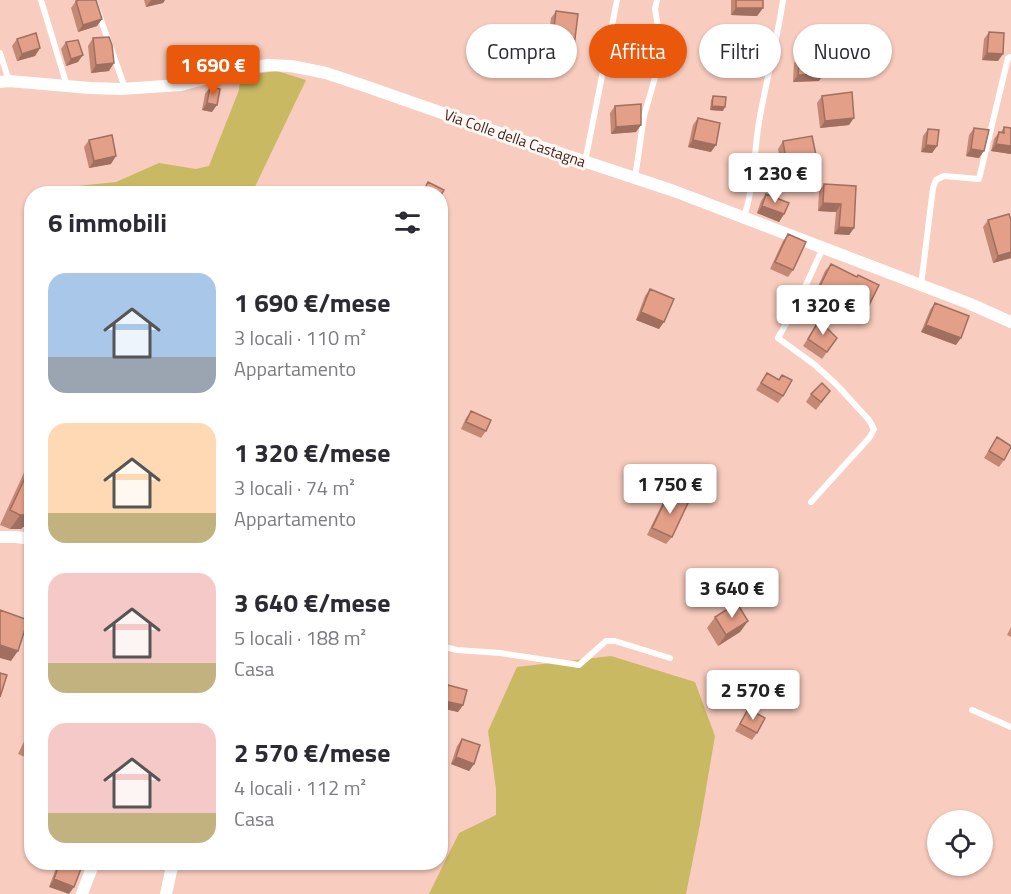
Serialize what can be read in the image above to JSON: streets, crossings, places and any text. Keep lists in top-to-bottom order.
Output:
{
  "streets": {
    "street": ["Via Colle della Castagna"]
  },
  "page": {
    "chip": [
      "Compra",
      "Affitta",
      "Filtri",
      "Nuovo"
    ],
    "price": [
      "1 690 €",
      "1 230 €",
      "1 320 €",
      "1 750 €",
      "3 640 €",
      "2 570 €"
    ],
    "heading": "6 immobili",
    "list": [
      {
        "name": "1 690 €/mese",
        "note": "3 locali · 110 m² · Appartamento"
      },
      {
        "name": "1 320 €/mese",
        "note": "3 locali · 74 m² · Appartamento"
      },
      {
        "name": "3 640 €/mese",
        "note": "5 locali · 188 m² · Casa"
      },
      {
        "name": "2 570 €/mese",
        "note": "4 locali · 112 m² · Casa"
      }
    ]
  }
}
